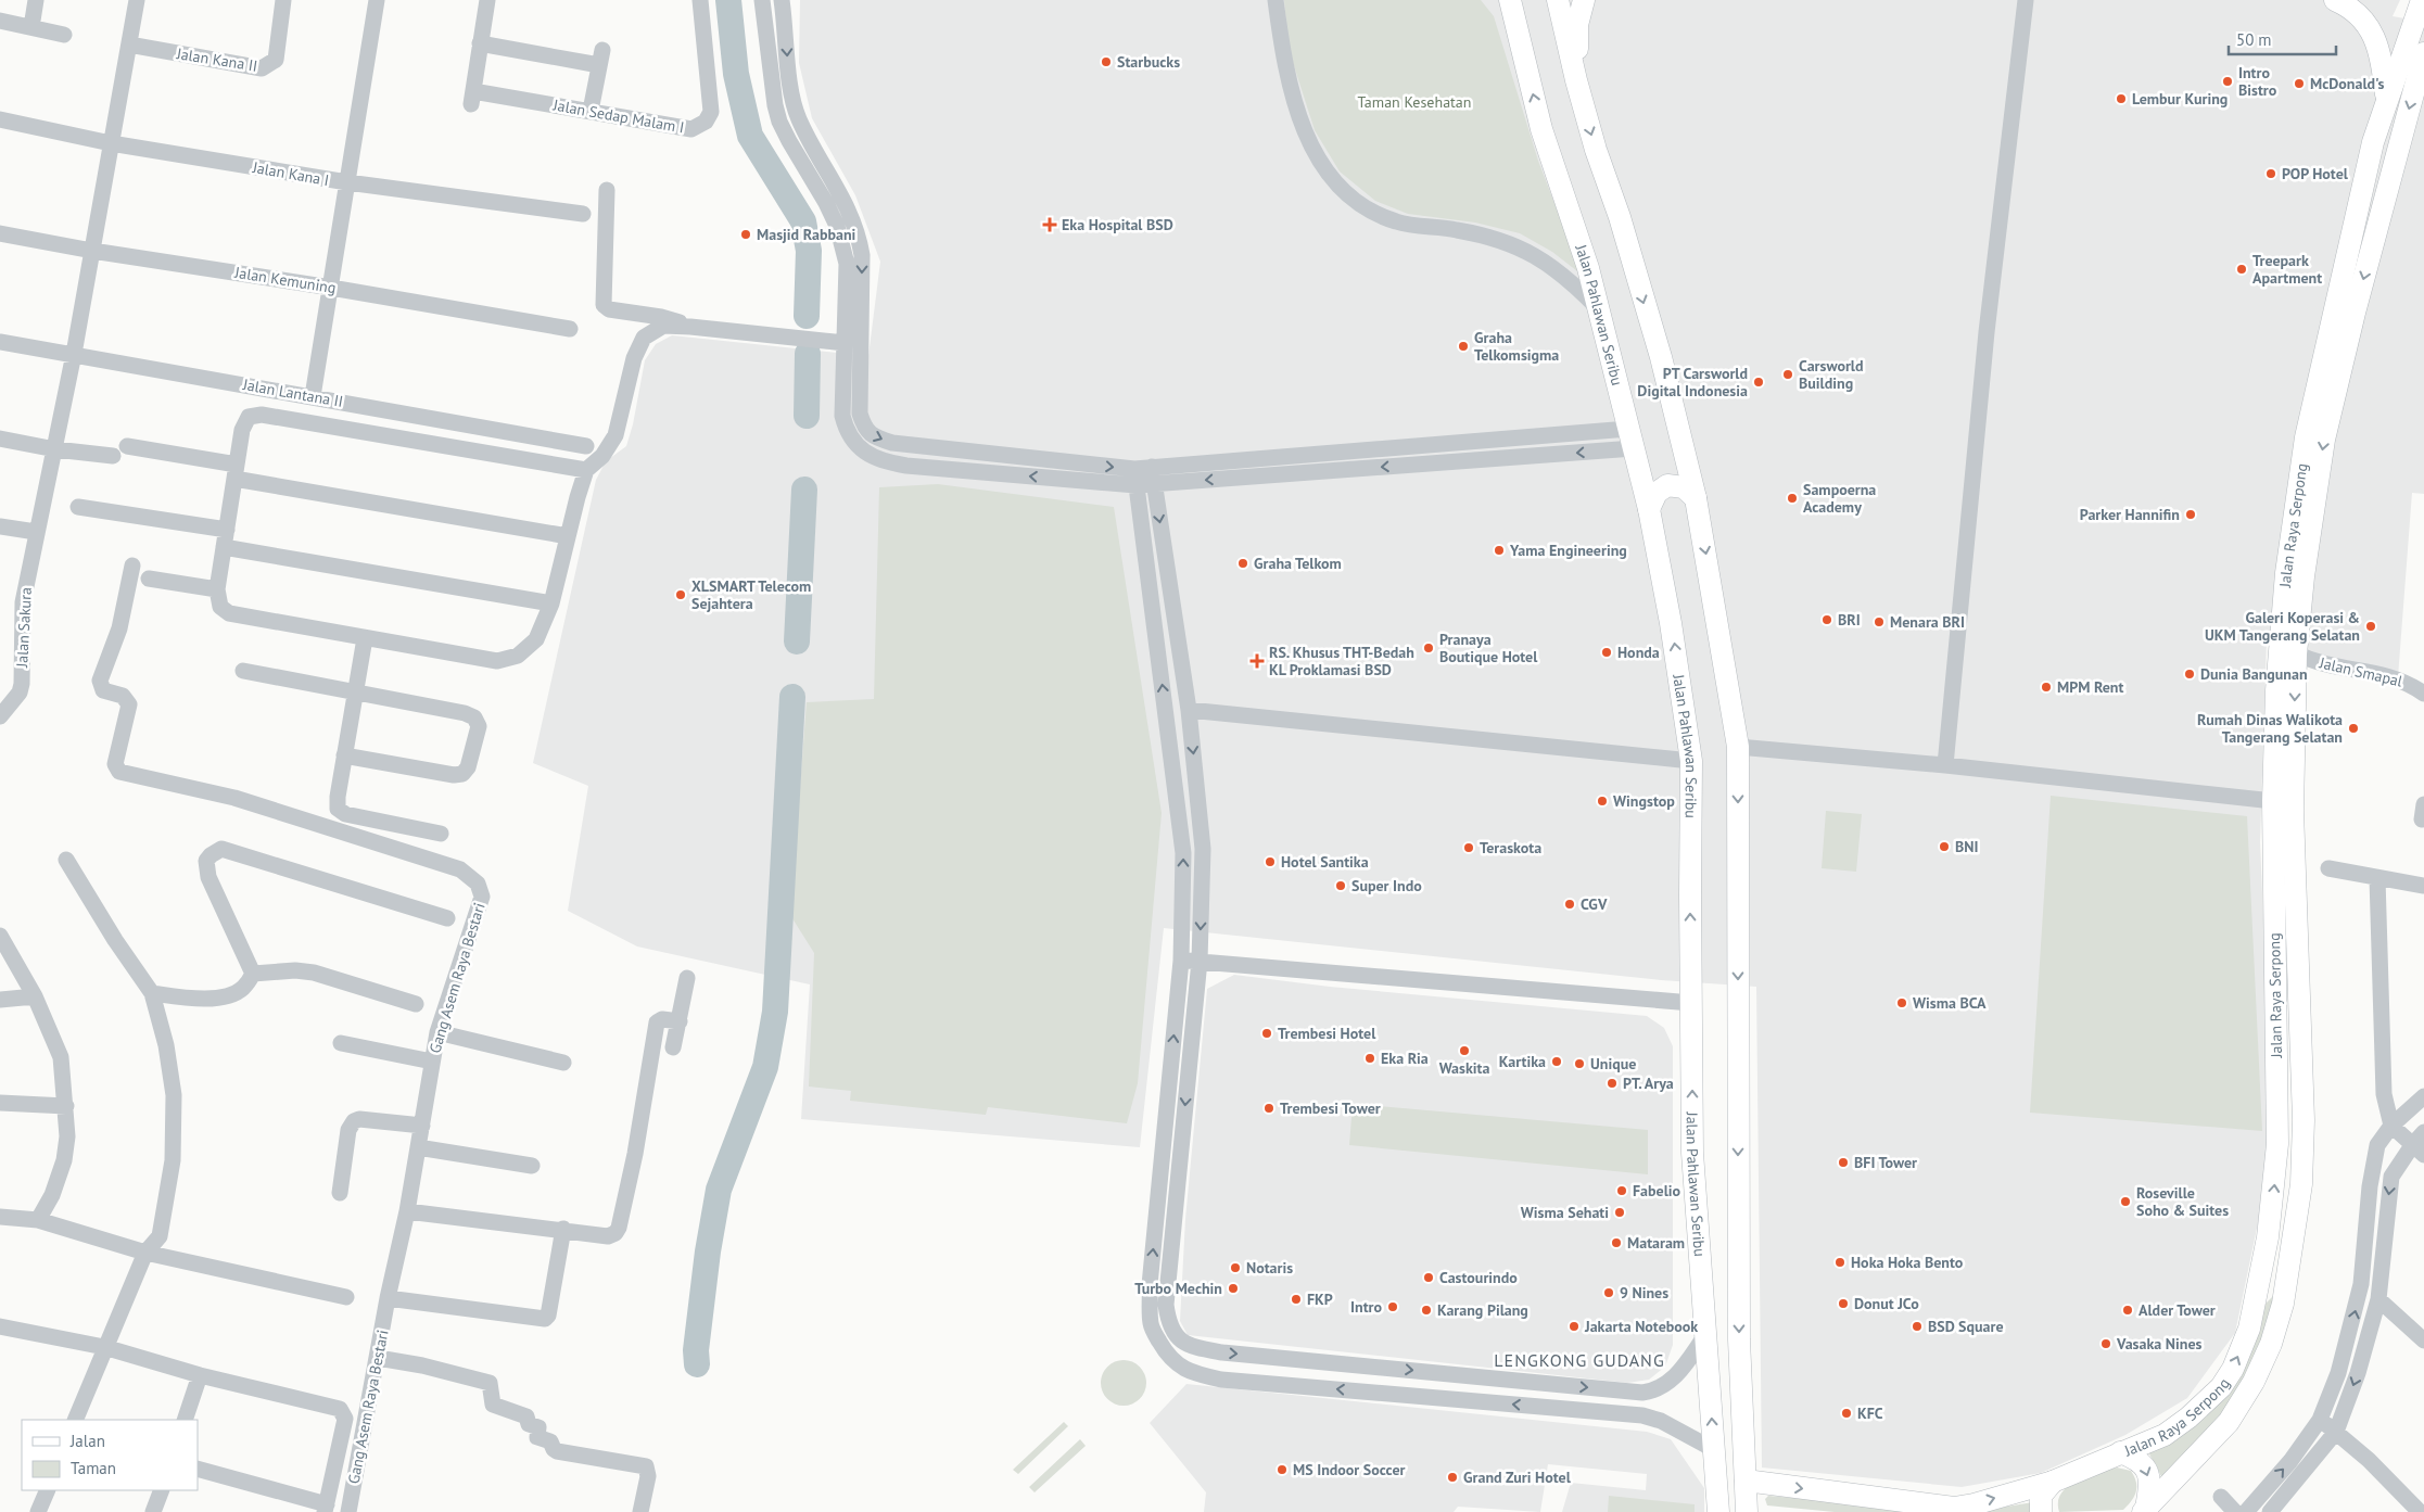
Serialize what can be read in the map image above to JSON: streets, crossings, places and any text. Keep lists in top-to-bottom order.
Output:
{
  "streets": {
    "main road": ["Jalan Pahlawan Seribu", "Jalan Raya Serpong"],
    "street": [
      "Jalan Kana II",
      "Jalan Sedap Malam I",
      "Jalan Kana I",
      "Jalan Kemuning",
      "Jalan Lantana II",
      "Jalan Sakura",
      "Jalan Smapal",
      "Gang Asem Raya Bestari"
    ]
  },
  "crossings": [
    ["Jalan Kana II", "Jalan Sakura"],
    ["Jalan Kana I", "Jalan Sakura"],
    ["Jalan Kemuning", "Jalan Sakura"],
    ["Jalan Lantana II", "Jalan Sakura"],
    ["Jalan Raya Serpong", "Jalan Smapal"]
  ],
  "districts": ["LENGKONG GUDANG"],
  "parks": ["Taman Kesehatan"],
  "places": {
    "other": [
      "Starbucks",
      "Intro Bistro",
      "McDonald's",
      "Lembur Kuring",
      "POP Hotel",
      "Masjid Rabbani",
      "Treepark Apartment",
      "Graha Telkomsigma",
      "Carsworld Building",
      "PT Carsworld Digital Indonesia",
      "Sampoerna Academy",
      "Parker Hannifin",
      "Yama Engineering",
      "Graha Telkom",
      "XLSMART Telecom Sejahtera",
      "BRI",
      "Menara BRI",
      "Galeri Koperasi & UKM Tangerang Selatan",
      "Pranaya Boutique Hotel",
      "Honda",
      "Dunia Bangunan",
      "MPM Rent",
      "Rumah Dinas Walikota Tangerang Selatan",
      "Wingstop",
      "BNI",
      "Teraskota",
      "Hotel Santika",
      "Super Indo",
      "CGV",
      "Wisma BCA",
      "Trembesi Hotel",
      "Waskita",
      "Eka Ria",
      "Kartika",
      "Unique",
      "PT. Arya",
      "Trembesi Tower",
      "BFI Tower",
      "Fabelio",
      "Roseville Soho & Suites",
      "Wisma Sehati",
      "Mataram",
      "Hoka Hoka Bento",
      "Notaris",
      "Castourindo",
      "Turbo Mechin",
      "9 Nines",
      "FKP",
      "Donut JCo",
      "Intro",
      "Karang Pilang",
      "Alder Tower",
      "Jakarta Notebook",
      "BSD Square",
      "Vasaka Nines",
      "KFC",
      "MS Indoor Soccer",
      "Grand Zuri Hotel"
    ],
    "health": ["Eka Hospital BSD", "RS. Khusus THT-Bedah KL Proklamasi BSD"]
  },
  "legend": ["Jalan", "Taman"],
  "scale_bar": "50 m"
}
